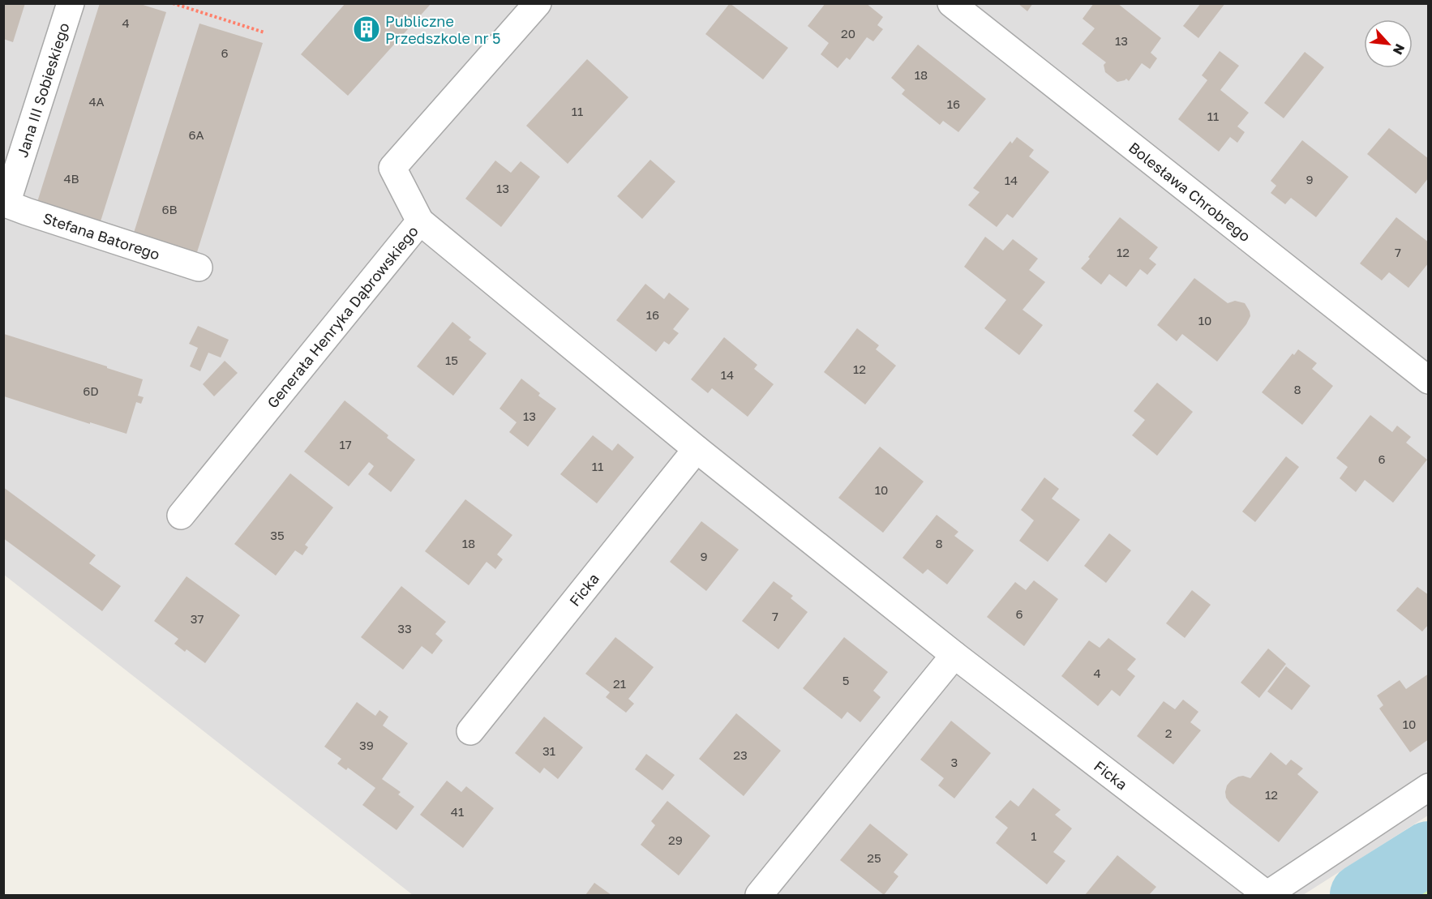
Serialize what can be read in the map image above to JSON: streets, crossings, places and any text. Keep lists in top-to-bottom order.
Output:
{
  "streets": {
    "street": [
      "Jana III Sobieskiego",
      "Bolesława Chrobrego",
      "Stefana Batorego",
      "Generała Henryka Dąbrowskiego",
      "Ficka"
    ]
  },
  "crossings": [
    ["Jana III Sobieskiego", "Stefana Batorego"],
    ["Generała Henryka Dąbrowskiego", "Ficka"]
  ],
  "places": {
    "building": ["Publiczne Przedszkole nr 5"]
  },
  "house_numbers": [
    "4",
    "20",
    "13",
    "6",
    "18",
    "4A",
    "16",
    "11",
    "11",
    "6A",
    "4B",
    "9",
    "14",
    "13",
    "6B",
    "12",
    "7",
    "16",
    "10",
    "15",
    "12",
    "14",
    "8",
    "6D",
    "13",
    "17",
    "6",
    "11",
    "10",
    "35",
    "18",
    "8",
    "9",
    "6",
    "7",
    "37",
    "33",
    "4",
    "5",
    "21",
    "10",
    "2",
    "39",
    "31",
    "23",
    "3",
    "12",
    "41",
    "1",
    "29",
    "25"
  ],
  "north": "bottom right"
}
